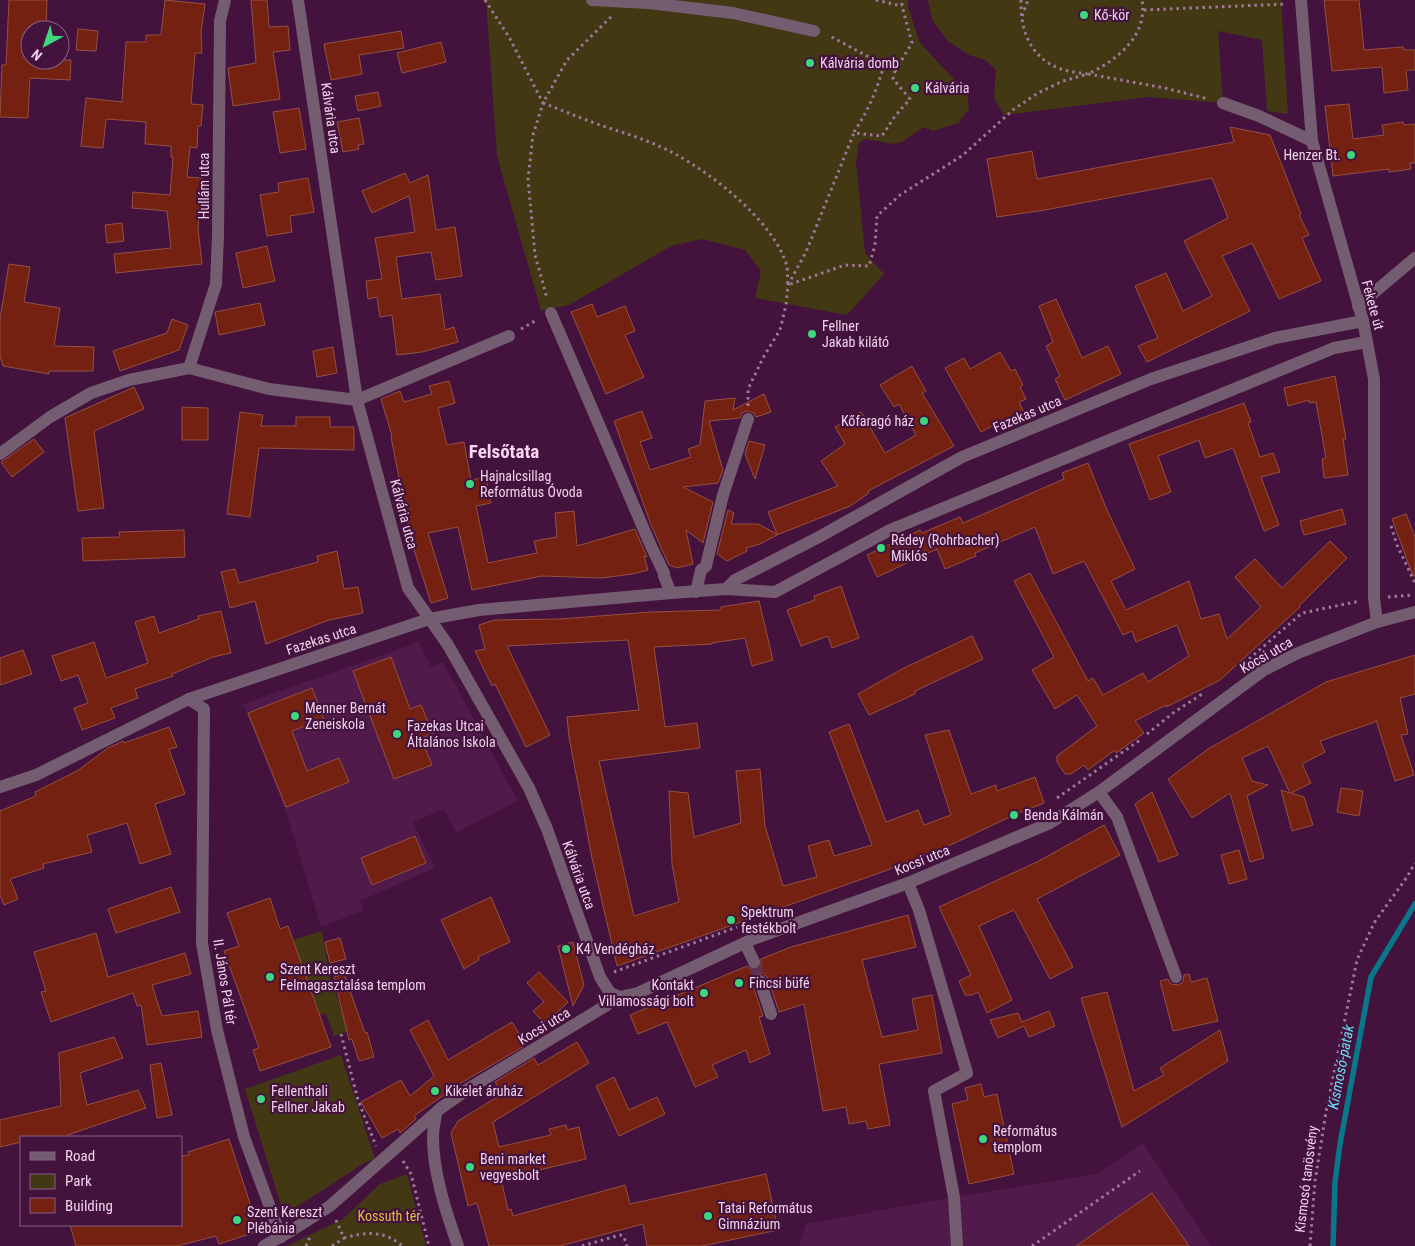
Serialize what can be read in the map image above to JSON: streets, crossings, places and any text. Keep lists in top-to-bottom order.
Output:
{
  "streets": {
    "street": [
      "Kálvária utca",
      "Hullám utca",
      "Fekete út",
      "Fazekas utca",
      "Kocsi utca",
      "II. János Pál tér"
    ],
    "path": ["Kismosó tanösvény"]
  },
  "crossings": [
    ["Kálvária utca", "Fazekas utca"],
    ["Kálvária utca", "Kocsi utca"],
    ["Fekete út", "Fazekas utca"],
    ["Fekete út", "Kocsi utca"],
    ["Fazekas utca", "II. János Pál tér"]
  ],
  "districts": ["Felsőtata"],
  "water": ["Kismosó-patak"],
  "parks": ["Kossuth tér"],
  "places": [
    "Kő-kör",
    "Kálvária domb",
    "Kálvária",
    "Henzer Bt.",
    "Fellner Jakab kilátó",
    "Kőfaragó ház",
    "Hajnalcsillag Református Óvoda",
    "Rédey (Rohrbacher) Miklós",
    "Menner Bernát Zeneiskola",
    "Fazekas Utcai Általános Iskola",
    "Benda Kálmán",
    "Spektrum festékbolt",
    "K4 Vendégház",
    "Szent Kereszt Felmagasztalása templom",
    "Fincsi büfé",
    "Kontakt Villamossági bolt",
    "Kikelet áruház",
    "Fellenthali Fellner Jakab",
    "Református templom",
    "Beni market vegyesbolt",
    "Tatai Református Gimnázium",
    "Szent Kereszt Plébánia"
  ],
  "legend": ["Road", "Park", "Building"],
  "north": "bottom left"
}
